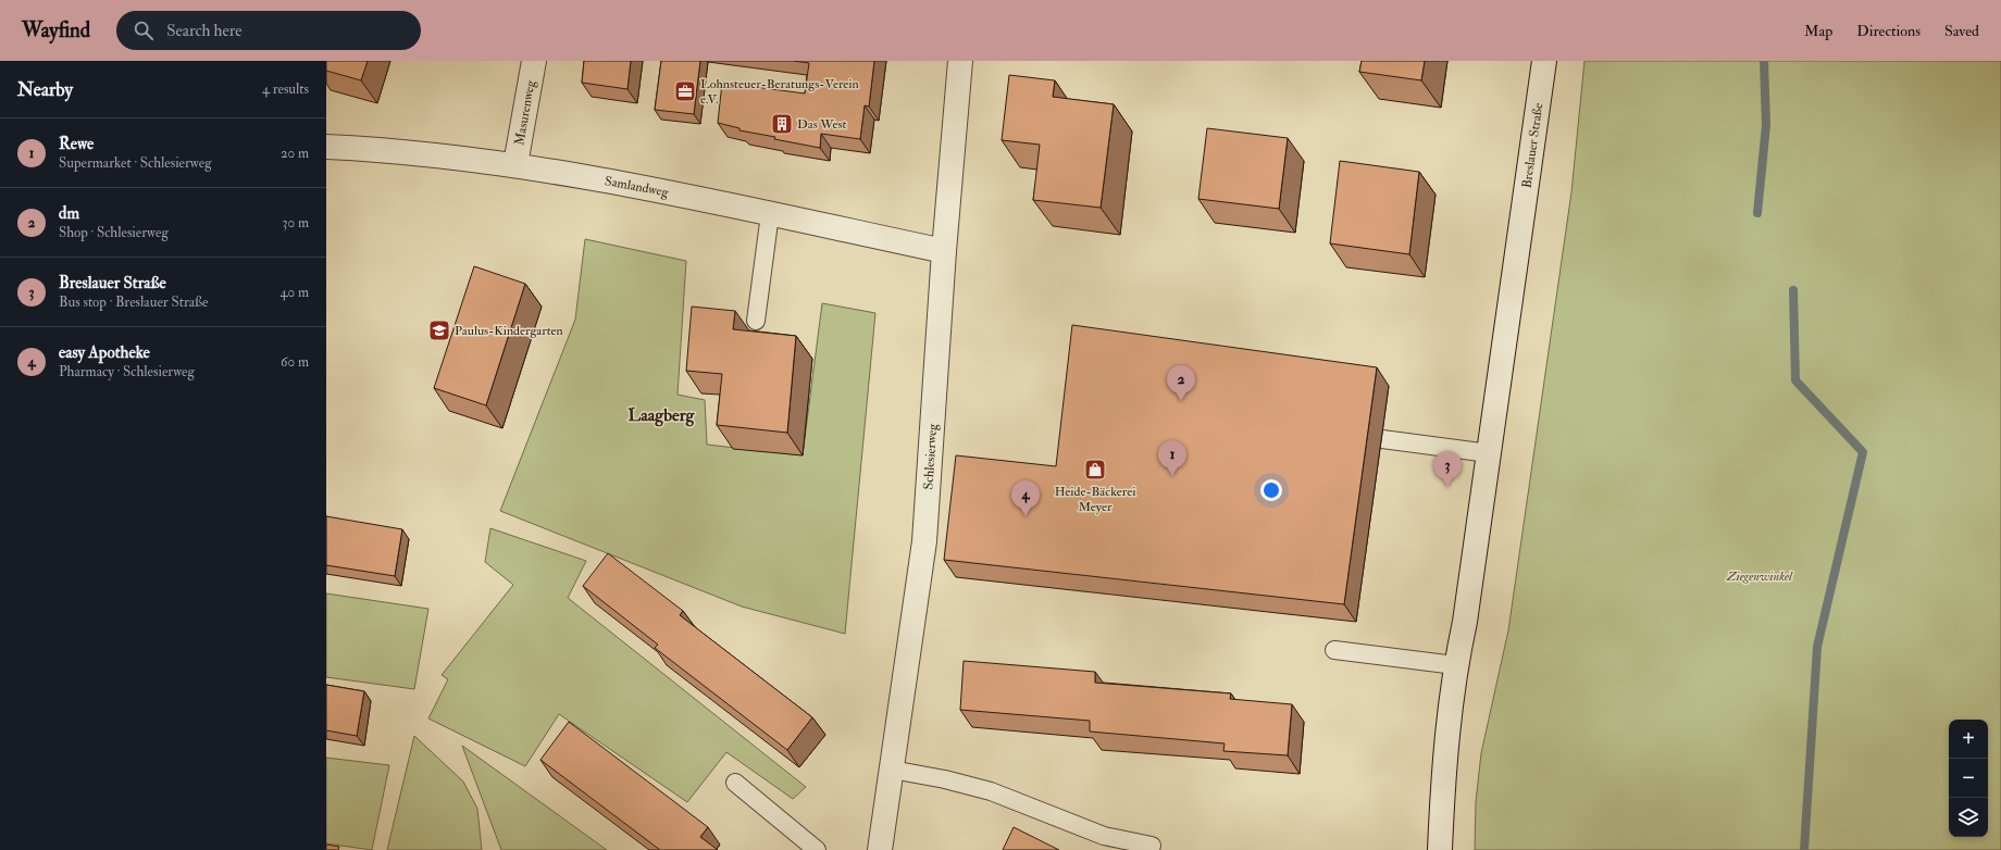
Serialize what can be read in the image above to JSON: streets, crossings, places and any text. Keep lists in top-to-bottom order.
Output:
{
  "streets": {
    "street": [
      "Masurenweg",
      "Breslauer Straße",
      "Samlandweg",
      "Schlesierweg"
    ]
  },
  "crossings": [
    ["Masurenweg", "Samlandweg"],
    ["Samlandweg", "Schlesierweg"]
  ],
  "districts": ["Laagberg"],
  "parks": ["Ziegenwinkel"],
  "places": {
    "office": ["Lohnsteuer-Beratungs-Verein e.V."],
    "building": ["Das West"],
    "school or university": ["Paulus-Kindergarten"],
    "shop": ["Heide-Bäckerei Meyer"]
  },
  "page": {
    "header": "Wayfind",
    "search": "Search here",
    "nav": ["Map", "Directions", "Saved"],
    "heading": ["Nearby", "4 results"],
    "list": [
      {
        "mark": "1",
        "name": "Rewe",
        "note": "Supermarket · Schlesierweg",
        "value": "20 m"
      },
      {
        "mark": "2",
        "name": "dm",
        "note": "Shop · Schlesierweg",
        "value": "30 m"
      },
      {
        "mark": "3",
        "name": "Breslauer Straße",
        "note": "Bus stop · Breslauer Straße",
        "value": "40 m"
      },
      {
        "mark": "4",
        "name": "easy Apotheke",
        "note": "Pharmacy · Schlesierweg",
        "value": "60 m"
      }
    ],
    "pins": [
      "2",
      "1",
      "3",
      "4"
    ],
    "map_buttons": ["+", "−"]
  }
}
